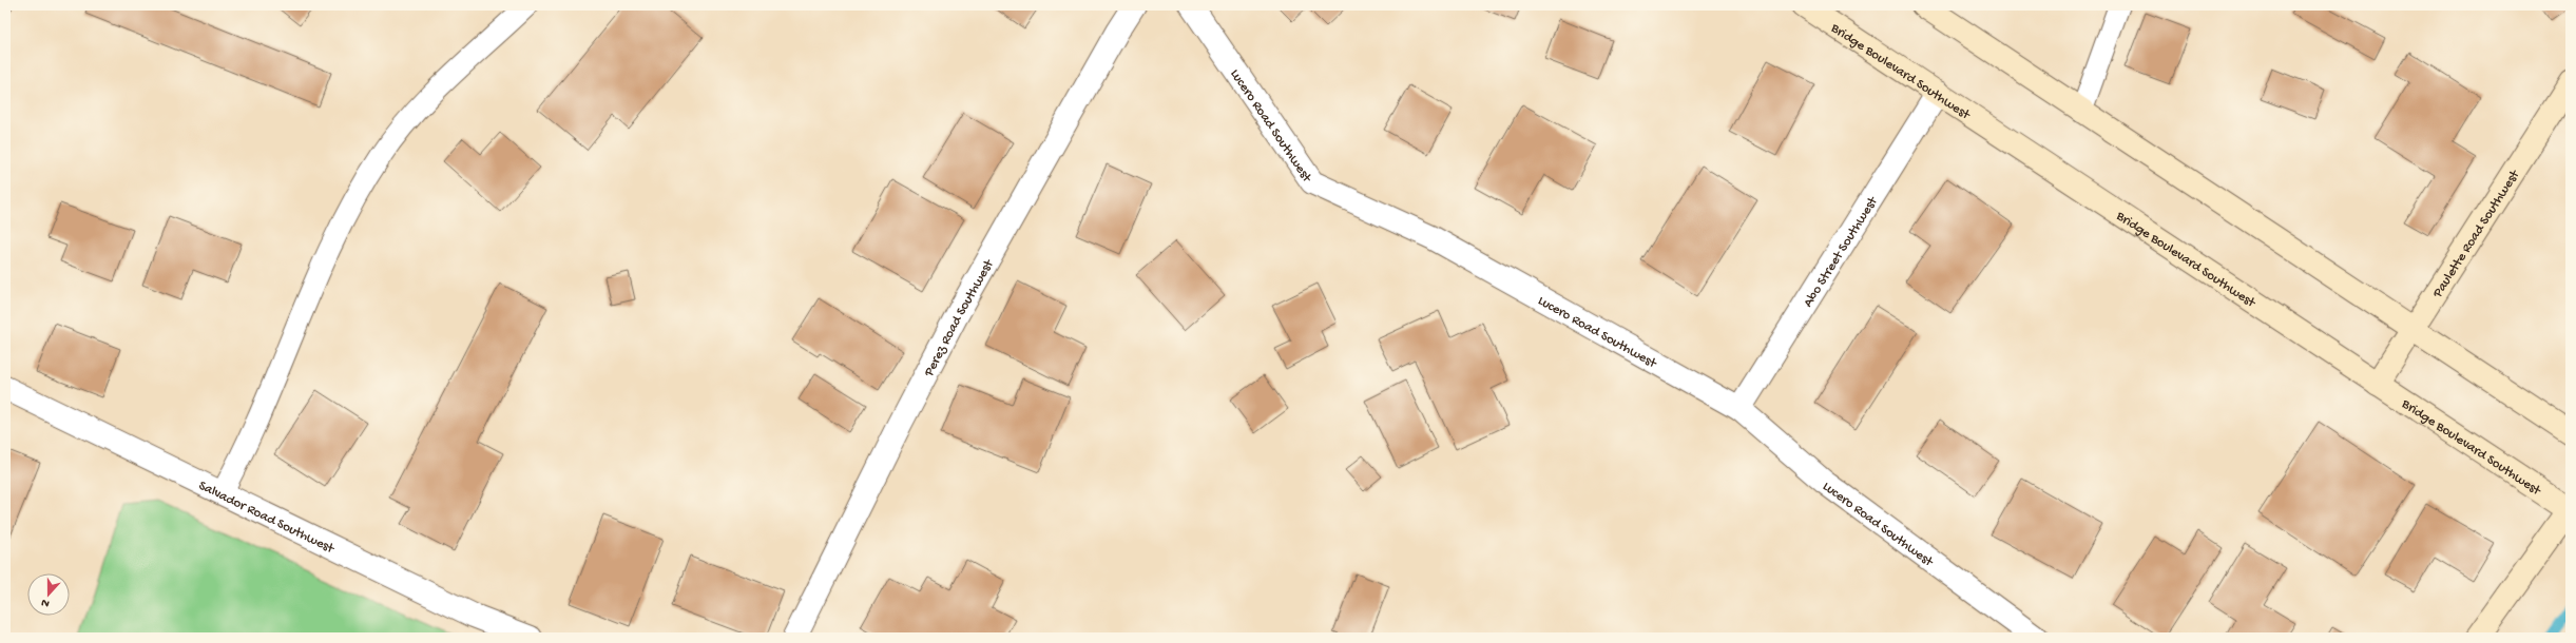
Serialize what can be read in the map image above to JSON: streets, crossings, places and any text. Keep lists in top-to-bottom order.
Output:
{
  "streets": {
    "main road": ["Bridge Boulevard Southwest", "Paulette Road Southwest"],
    "street": [
      "Lucero Road Southwest",
      "Abo Street Southwest",
      "Perez Road Southwest",
      "Salvador Road Southwest"
    ]
  },
  "crossings": [
    ["Bridge Boulevard Southwest", "Paulette Road Southwest"],
    ["Bridge Boulevard Southwest", "Abo Street Southwest"],
    ["Lucero Road Southwest", "Abo Street Southwest"]
  ],
  "north": "bottom"
}
